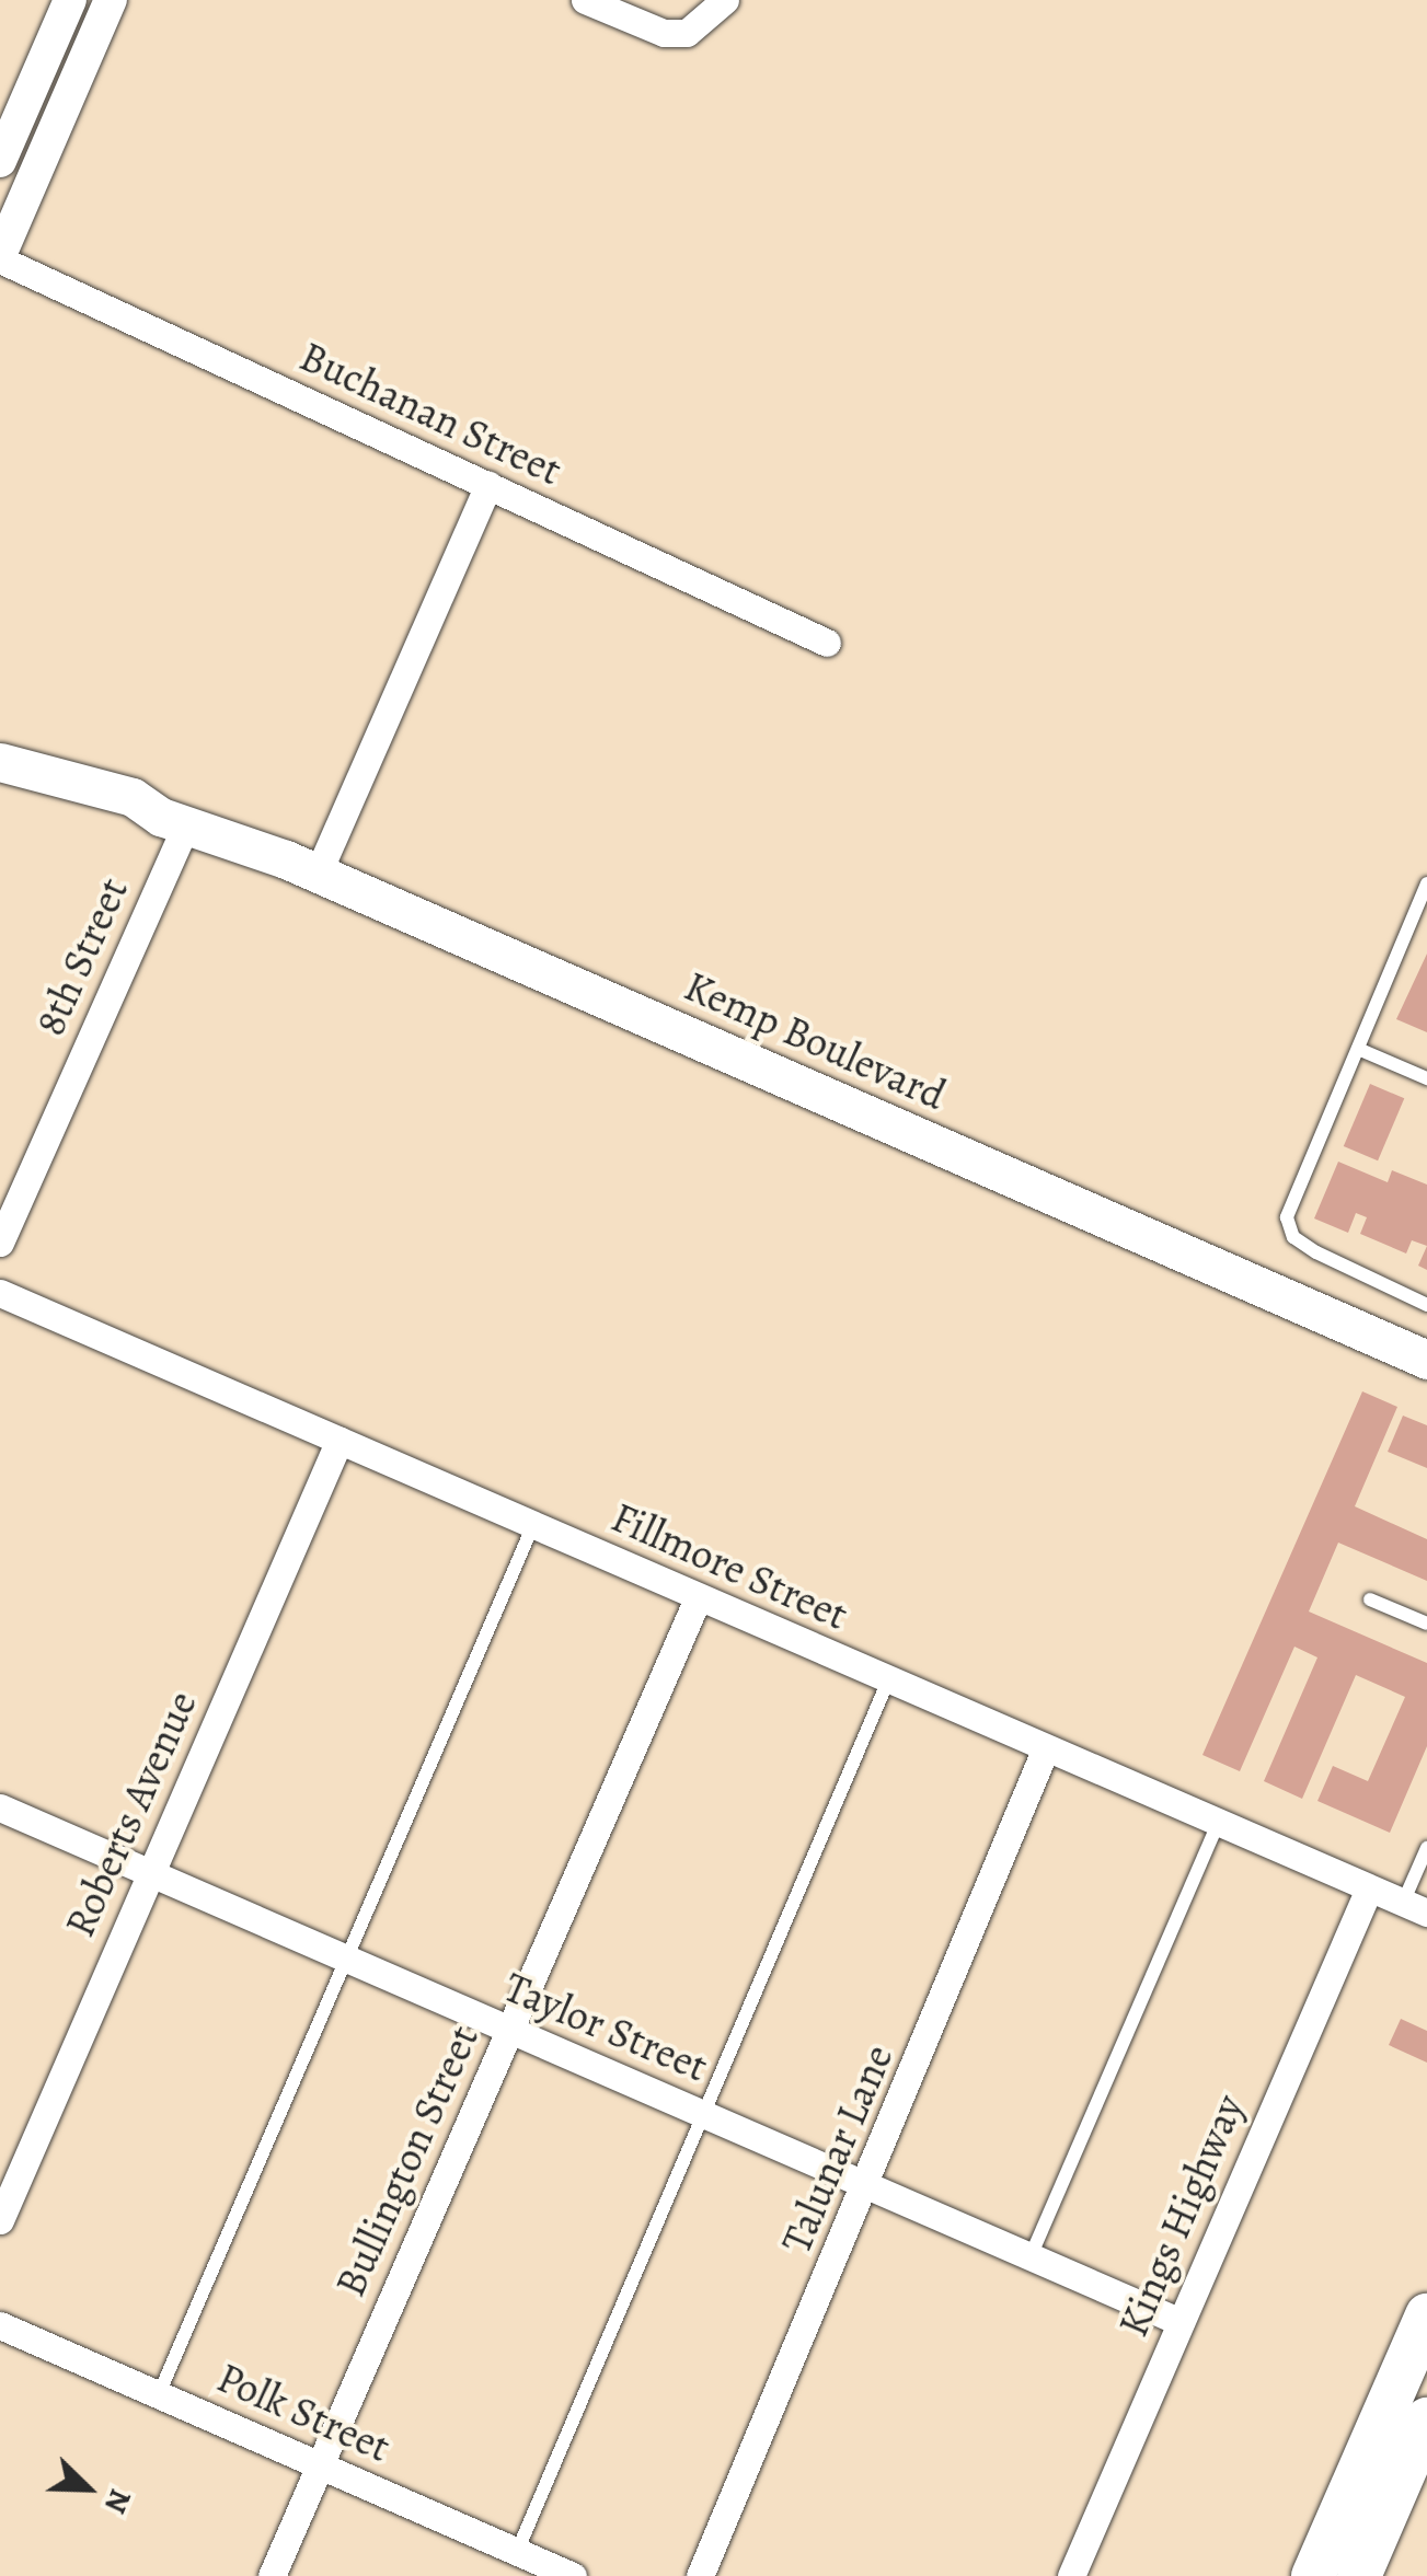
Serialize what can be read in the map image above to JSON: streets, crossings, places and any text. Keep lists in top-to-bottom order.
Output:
{
  "streets": {
    "main road": ["Kemp Boulevard"],
    "street": [
      "Buchanan Street",
      "8th Street",
      "Fillmore Street",
      "Roberts Avenue",
      "Taylor Street",
      "Talunar Lane",
      "Bullington Street",
      "Kings Highway",
      "Polk Street"
    ]
  },
  "crossings": [
    ["8th Street", "Kemp Boulevard"],
    ["Fillmore Street", "Roberts Avenue"],
    ["Fillmore Street", "Talunar Lane"],
    ["Fillmore Street", "Bullington Street"],
    ["Fillmore Street", "Kings Highway"],
    ["Roberts Avenue", "Taylor Street"],
    ["Taylor Street", "Talunar Lane"],
    ["Taylor Street", "Bullington Street"],
    ["Taylor Street", "Kings Highway"],
    ["Bullington Street", "Polk Street"]
  ],
  "north": "bottom right"
}
